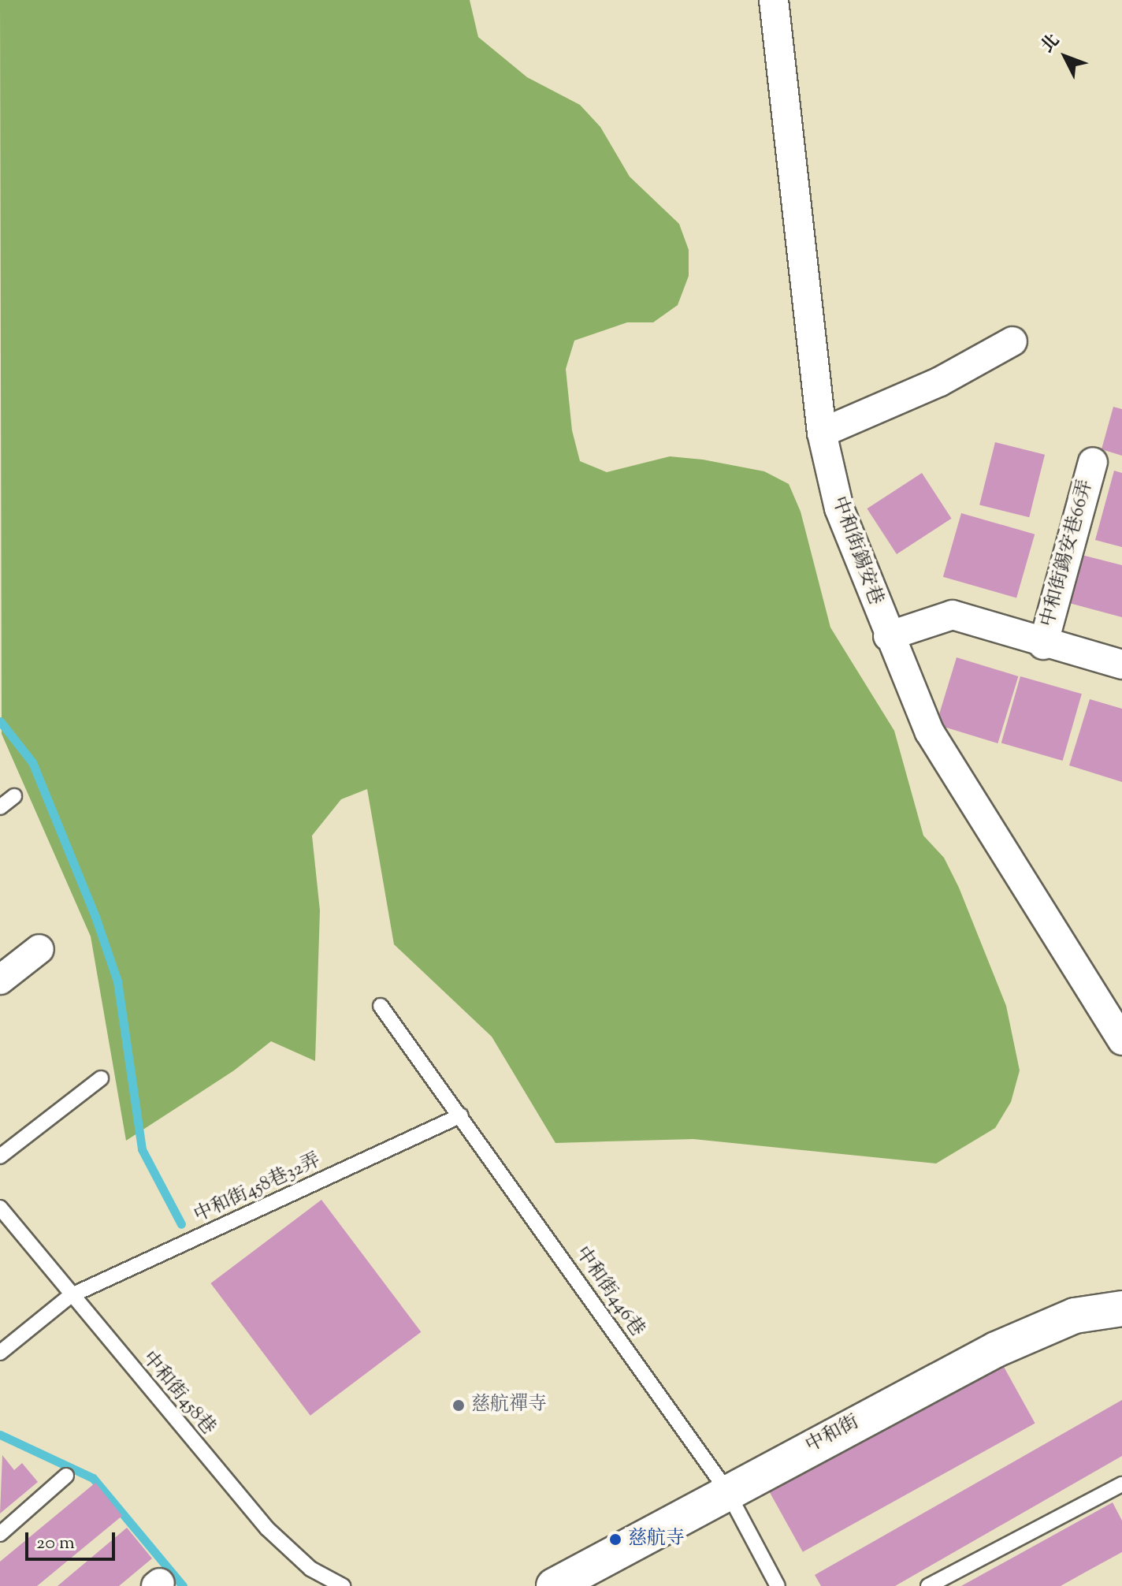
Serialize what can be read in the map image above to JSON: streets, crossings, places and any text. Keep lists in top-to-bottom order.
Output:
{
  "streets": {
    "street": ["中和街錫安巷", "中和街錫安巷66弄", "中和街"],
    "lane": ["中和街458巷32弄", "中和街446巷", "中和街458巷"]
  },
  "crossings": [
    ["中和街錫安巷", "中和街錫安巷66弄"],
    ["中和街458巷32弄", "中和街446巷"],
    ["中和街458巷32弄", "中和街458巷"],
    ["中和街446巷", "中和街"]
  ],
  "places": ["慈航禪寺", "慈航寺"],
  "scale_bar": "20 m",
  "north": "top left"
}
